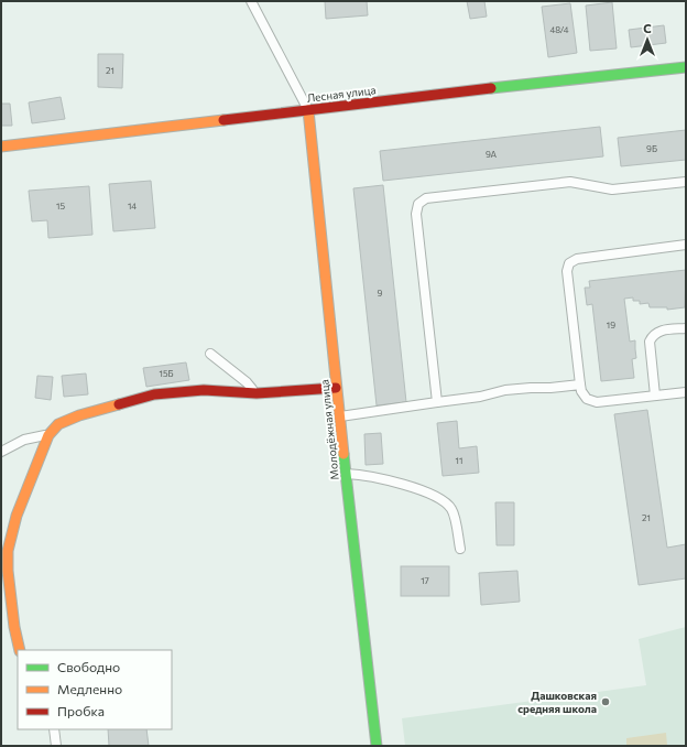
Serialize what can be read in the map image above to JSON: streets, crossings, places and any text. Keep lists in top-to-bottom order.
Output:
{
  "streets": {
    "street": ["Лесная улица", "Молодёжная улица"]
  },
  "crossings": [
    ["Лесная улица", "Молодёжная улица"]
  ],
  "places": ["Дашковская средняя школа"],
  "house_numbers": [
    "48/4",
    "21",
    "9Б",
    "9А",
    "15",
    "14",
    "9",
    "19",
    "15Б",
    "11",
    "21",
    "17"
  ],
  "legend": ["Свободно", "Медленно", "Пробка"],
  "north": "top"
}
